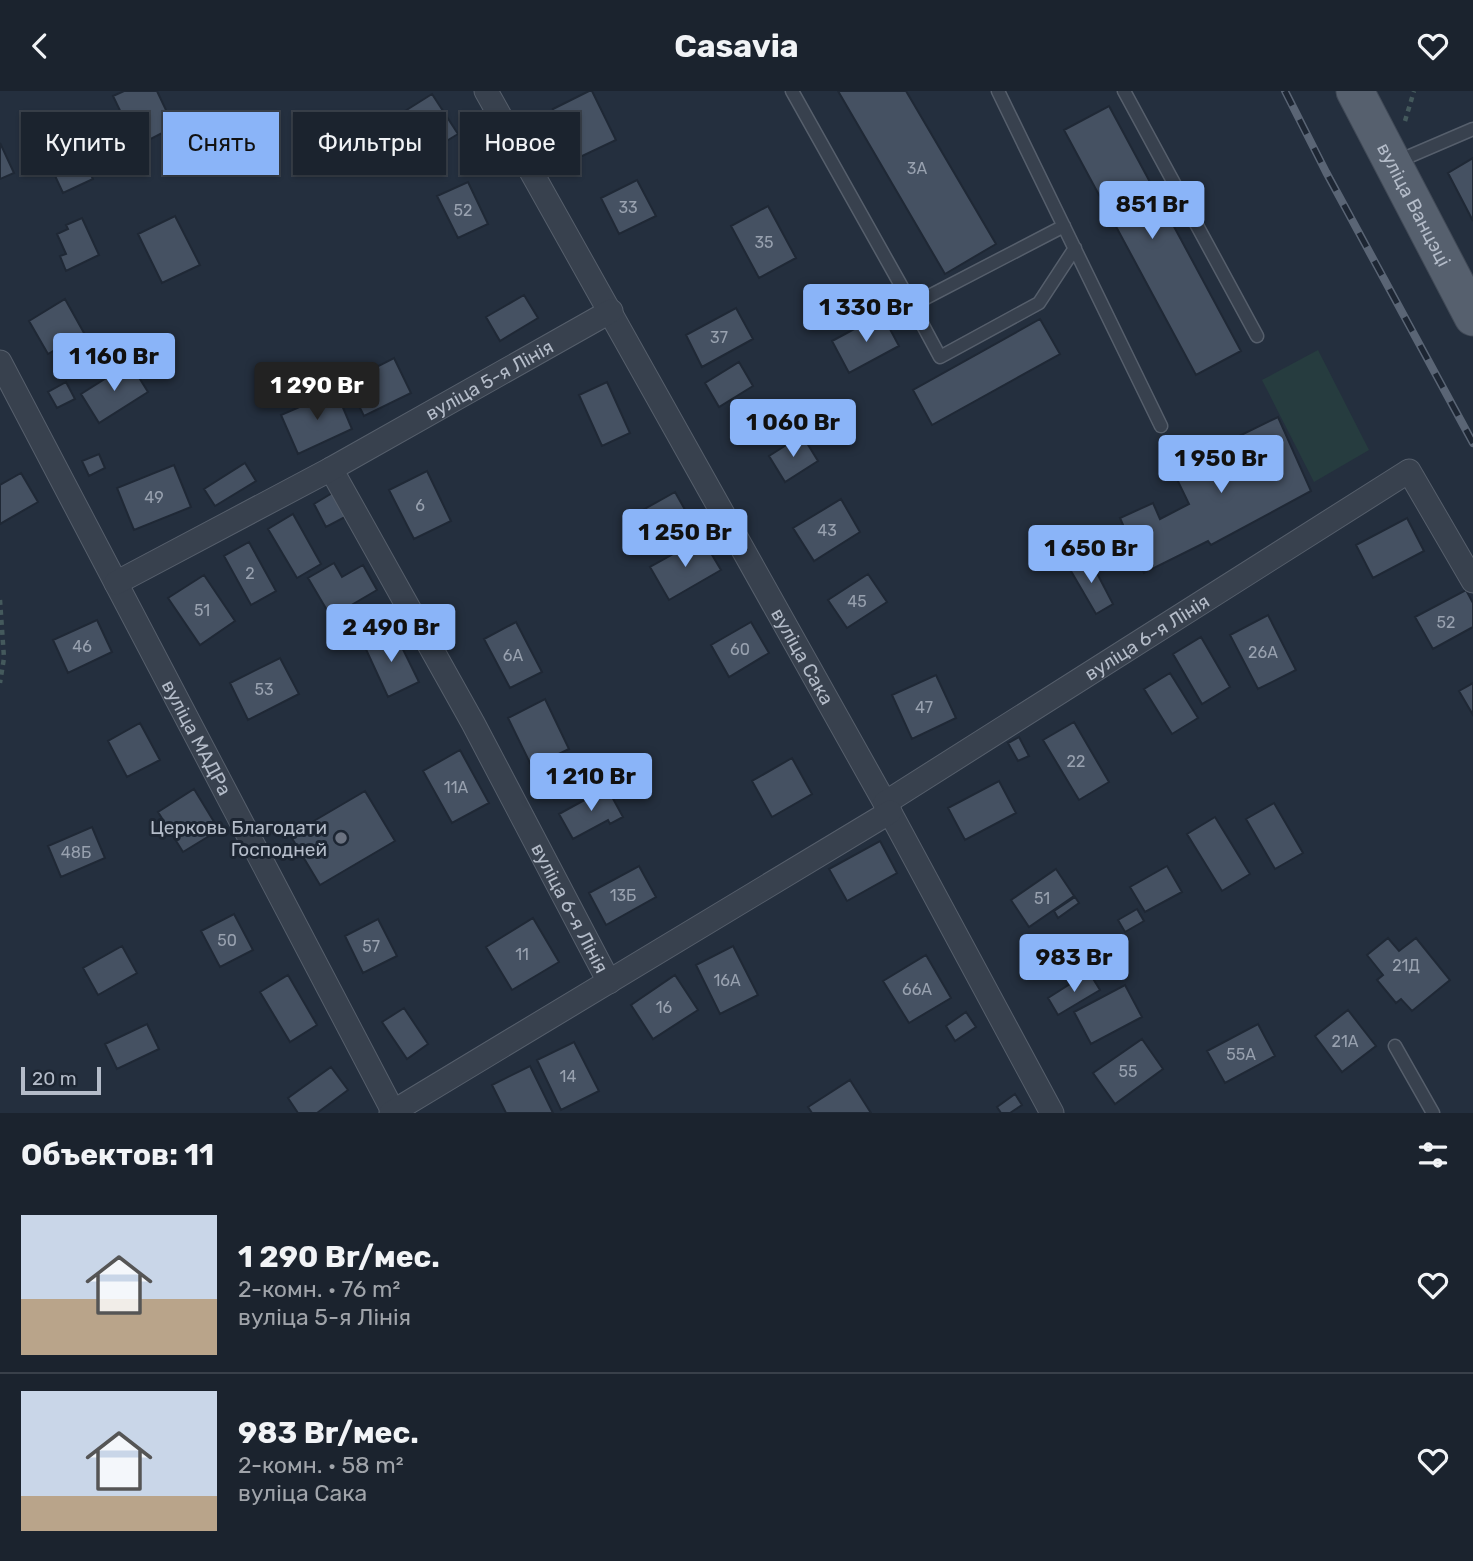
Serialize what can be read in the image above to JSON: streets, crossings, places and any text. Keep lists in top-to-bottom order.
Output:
{
  "streets": {
    "main road": ["вуліца Ванцэці"],
    "street": [
      "вуліца 5-я Лінія",
      "вуліца 6-я Лінія",
      "вуліца Сака",
      "вуліца МАДРа"
    ]
  },
  "crossings": [
    ["вуліца 5-я Лінія", "вуліца 6-я Лінія"],
    ["вуліца 5-я Лінія", "вуліца Сака"],
    ["вуліца 5-я Лінія", "вуліца МАДРа"],
    ["вуліца 6-я Лінія", "вуліца Сака"],
    ["вуліца 6-я Лінія", "вуліца МАДРа"]
  ],
  "places": ["Церковь Благодати Господней"],
  "house_numbers": [
    "3А",
    "33",
    "52",
    "35",
    "37",
    "49",
    "6",
    "43",
    "2",
    "45",
    "51",
    "52",
    "46",
    "60",
    "26А",
    "6А",
    "53",
    "47",
    "22",
    "11А",
    "48Б",
    "13Б",
    "51",
    "50",
    "57",
    "11",
    "21Д",
    "16А",
    "66А",
    "16",
    "21А",
    "55А",
    "55",
    "14"
  ],
  "scale_bar": "20 m",
  "page": {
    "header": "Casavia",
    "chip": [
      "Купить",
      "Снять",
      "Фильтры",
      "Новое"
    ],
    "price": [
      "851 Br",
      "1 330 Br",
      "1 160 Br",
      "1 290 Br",
      "1 060 Br",
      "1 950 Br",
      "1 250 Br",
      "1 650 Br",
      "2 490 Br",
      "1 210 Br",
      "983 Br"
    ],
    "scale": "20 m",
    "heading": "Объектов: 11",
    "list": [
      {
        "name": "1 290 Br/мес.",
        "note": "2-комн. · 76 m² · вуліца 5-я Лінія"
      },
      {
        "name": "983 Br/мес.",
        "note": "2-комн. · 58 m² · вуліца Сака"
      }
    ]
  }
}
